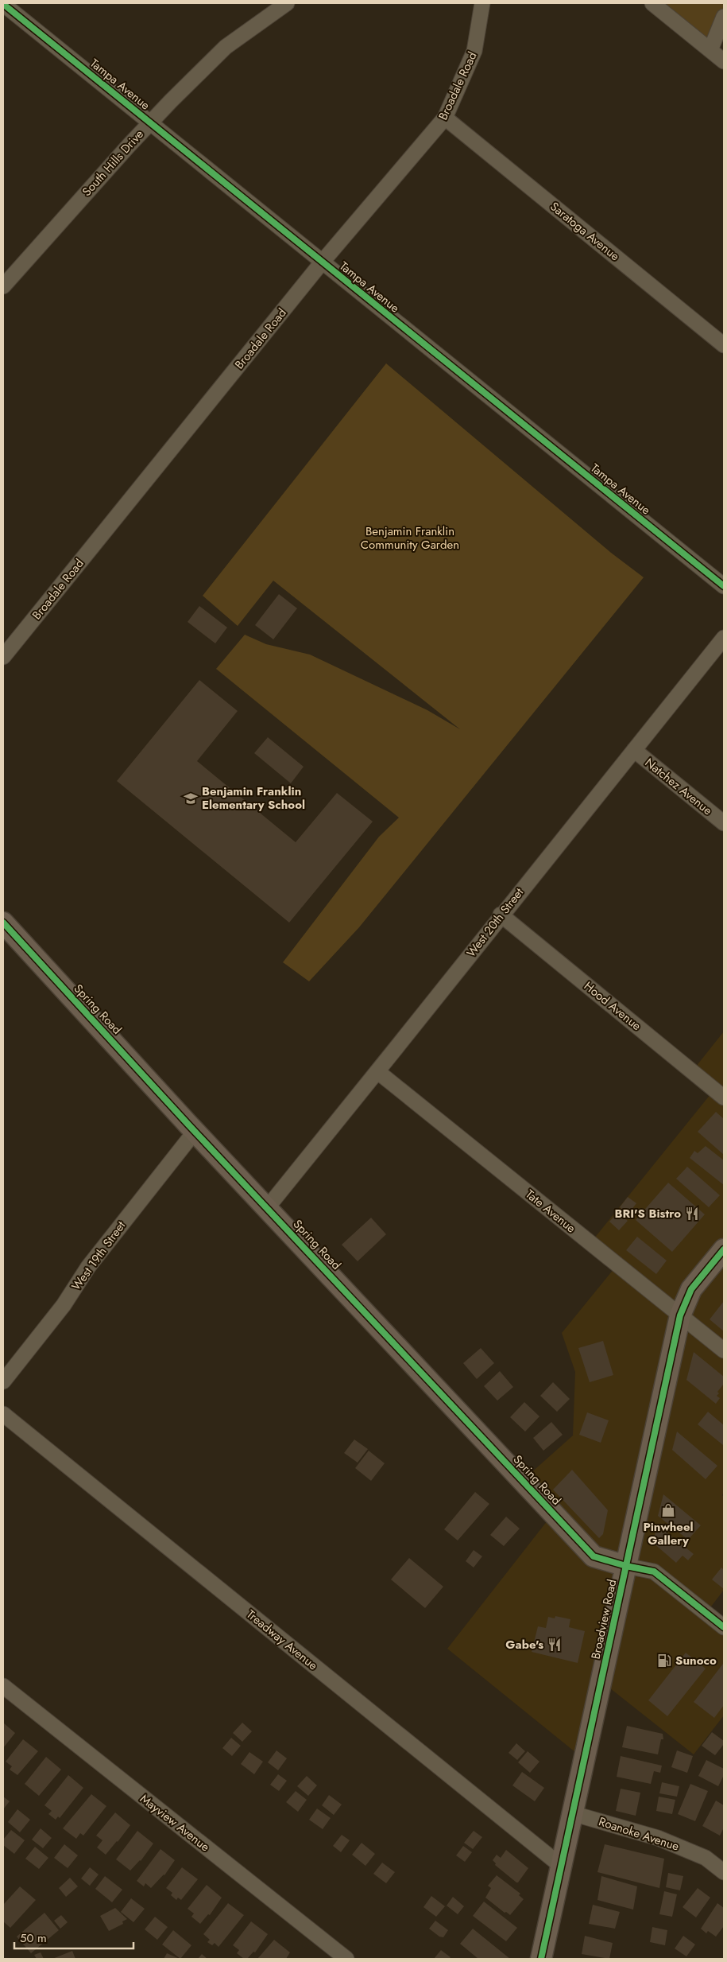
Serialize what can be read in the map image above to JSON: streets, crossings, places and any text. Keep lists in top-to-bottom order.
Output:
{
  "streets": {
    "street": [
      "Tampa Avenue",
      "Broadale Road",
      "South Hills Drive",
      "Saratoga Avenue",
      "Natchez Avenue",
      "West 20th Street",
      "Hood Avenue",
      "Spring Road",
      "Tate Avenue",
      "West 19th Street",
      "Broadview Road",
      "Treadway Avenue",
      "Mayview Avenue",
      "Roanoke Avenue"
    ]
  },
  "crossings": [
    ["Tampa Avenue", "Broadale Road"],
    ["Tampa Avenue", "South Hills Drive"],
    ["Broadale Road", "Saratoga Avenue"],
    ["Natchez Avenue", "West 20th Street"],
    ["West 20th Street", "Hood Avenue"],
    ["West 20th Street", "Spring Road"],
    ["West 20th Street", "Tate Avenue"],
    ["Spring Road", "West 19th Street"],
    ["Spring Road", "Broadview Road"],
    ["Tate Avenue", "Broadview Road"],
    ["Broadview Road", "Treadway Avenue"],
    ["Broadview Road", "Roanoke Avenue"]
  ],
  "parks": ["Benjamin Franklin Community Garden"],
  "places": {
    "school or university": ["Benjamin Franklin Elementary School"],
    "restaurant": ["BRI'S Bistro", "Gabe's"],
    "shop": ["Pinwheel Gallery"],
    "fuel station": ["Sunoco"]
  },
  "scale_bar": "50 m"
}
